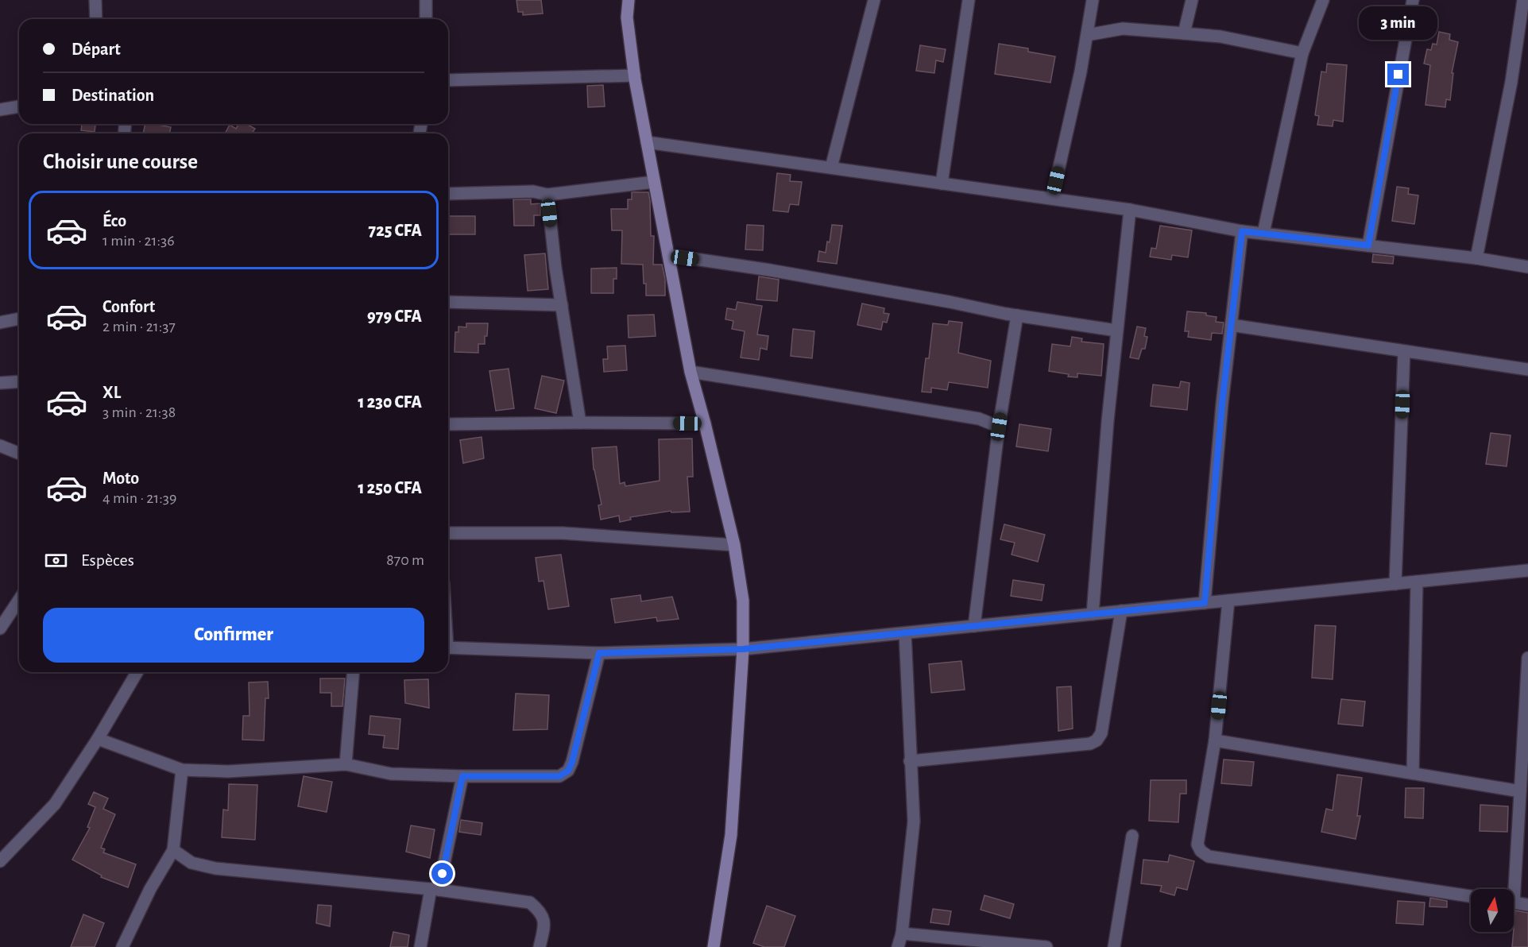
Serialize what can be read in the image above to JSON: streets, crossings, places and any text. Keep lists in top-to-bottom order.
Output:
{
  "north": "top",
  "page": {
    "bubble": "3 min",
    "banner": ["Départ", "Destination"],
    "heading": "Choisir une course",
    "list": [
      {
        "name": "Éco",
        "note": "1 min · 21:36",
        "value": "725 CFA"
      },
      {
        "name": "Confort",
        "note": "2 min · 21:37",
        "value": "979 CFA"
      },
      {
        "name": "XL",
        "note": "3 min · 21:38",
        "value": "1 230 CFA"
      },
      {
        "name": "Moto",
        "note": "4 min · 21:39",
        "value": "1 250 CFA"
      }
    ],
    "pay": ["Espèces", "870 m"],
    "buttons": "Confirmer"
  }
}
